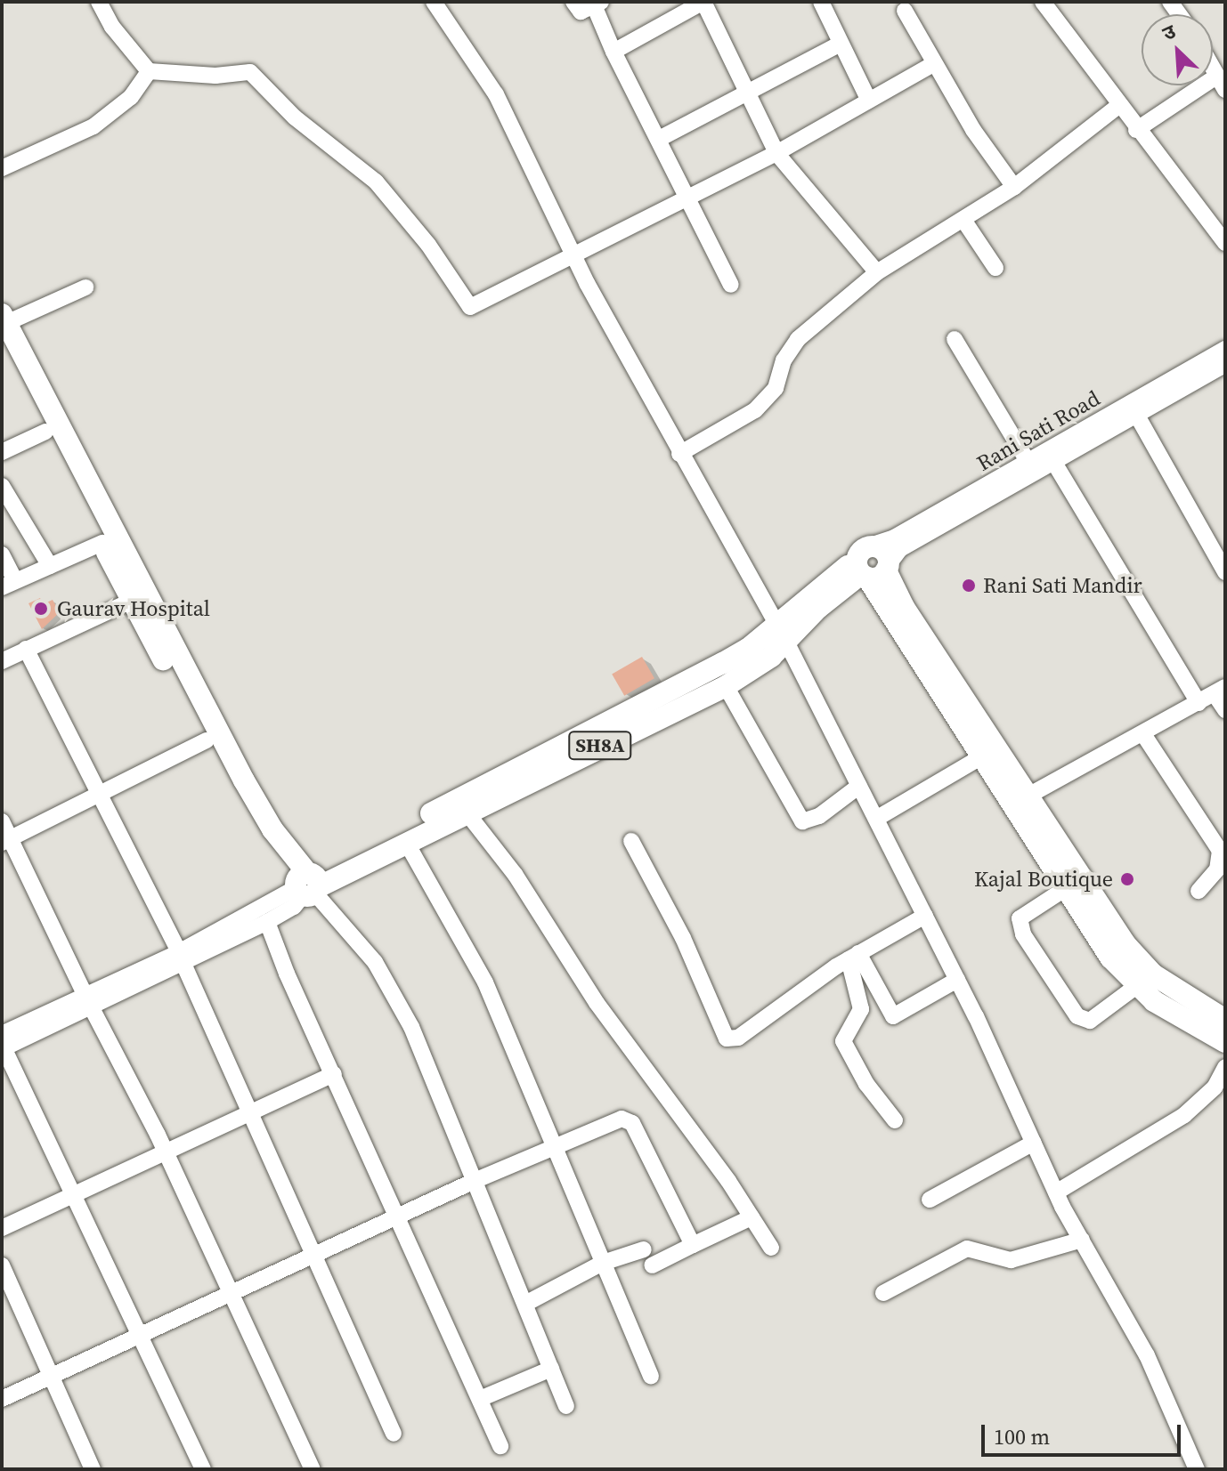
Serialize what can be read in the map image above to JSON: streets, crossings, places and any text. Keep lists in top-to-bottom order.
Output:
{
  "streets": {
    "main road": ["SH8A"],
    "street": ["Rani Sati Road"]
  },
  "crossings": [
    ["Rani Sati Road", "SH8A"]
  ],
  "places": ["Rani Sati Mandir", "Gaurav Hospital", "Kajal Boutique"],
  "scale_bar": "100 m",
  "north": "top left"
}
